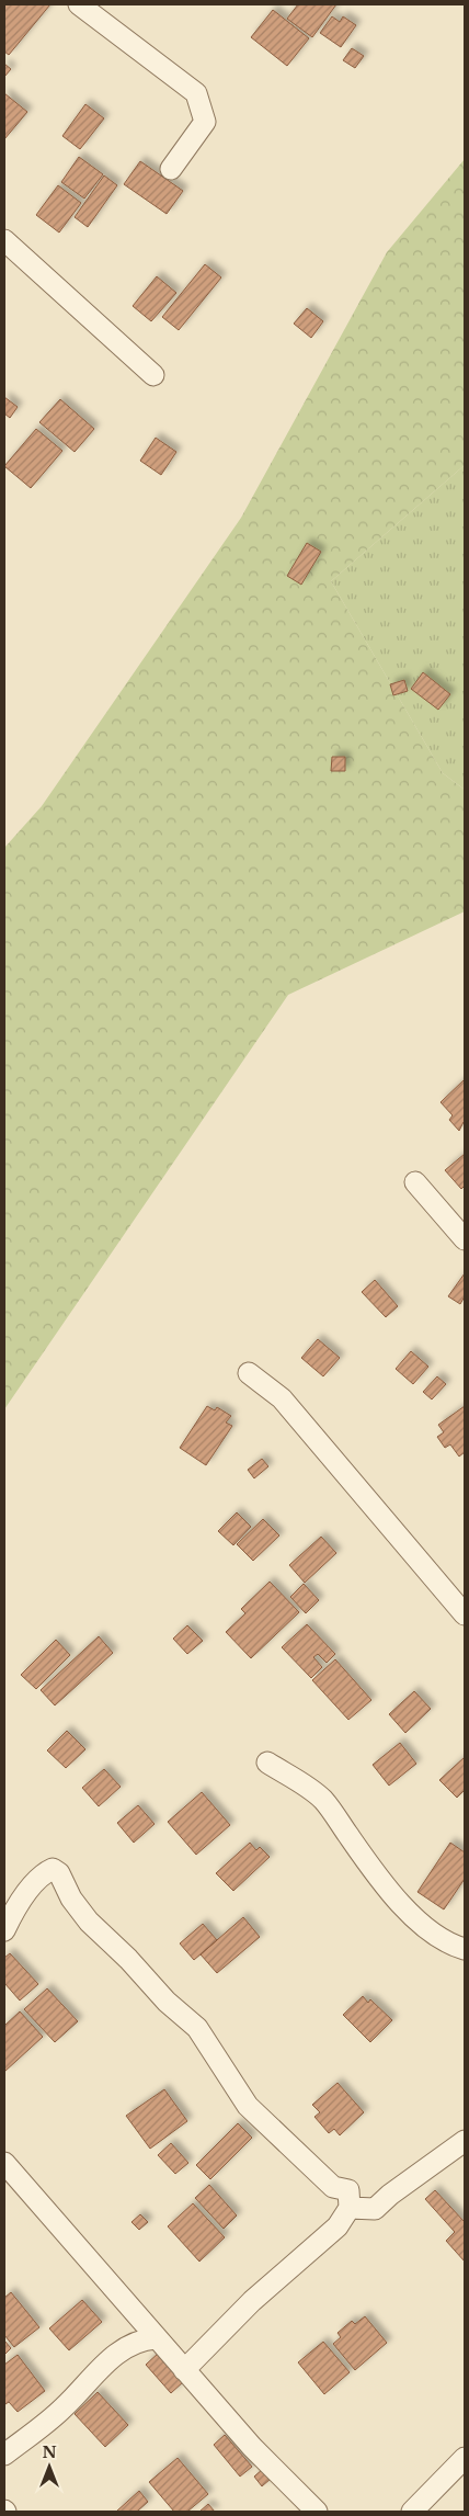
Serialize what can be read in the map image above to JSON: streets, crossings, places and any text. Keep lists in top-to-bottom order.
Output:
{
  "north": "top"
}
